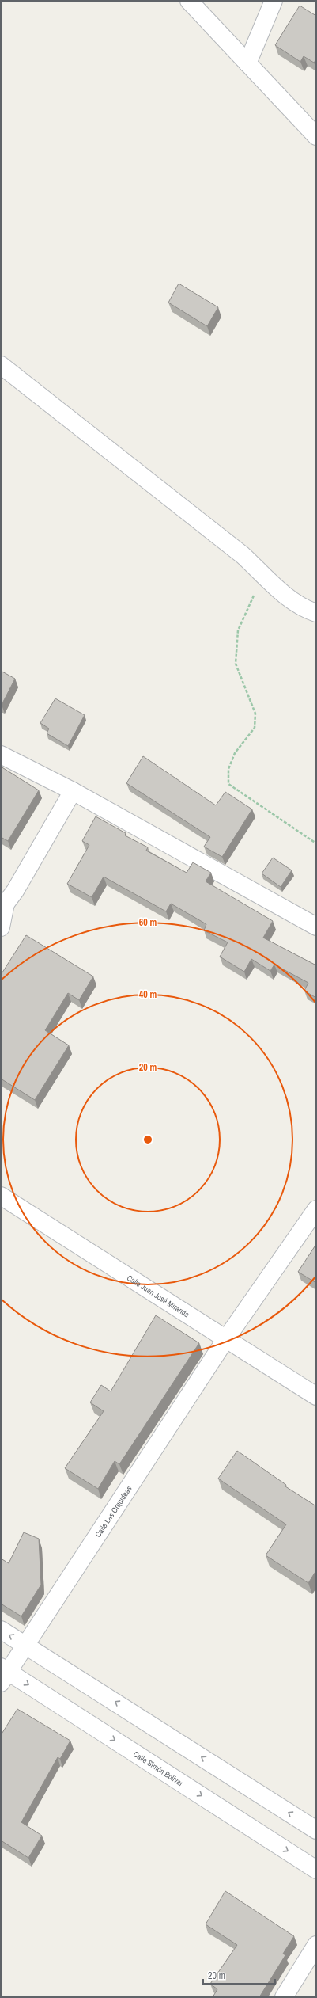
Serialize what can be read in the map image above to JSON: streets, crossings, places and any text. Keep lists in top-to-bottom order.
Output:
{
  "streets": {
    "street": ["Calle Juan José Miranda", "Calle Las Orquideas", "Calle Simón Bolívar"]
  },
  "crossings": [
    ["Calle Juan José Miranda", "Calle Las Orquideas"],
    ["Calle Las Orquideas", "Calle Simón Bolívar"]
  ],
  "scale_bar": "20 m",
  "rings": ["60 m", "40 m", "20 m"]
}
